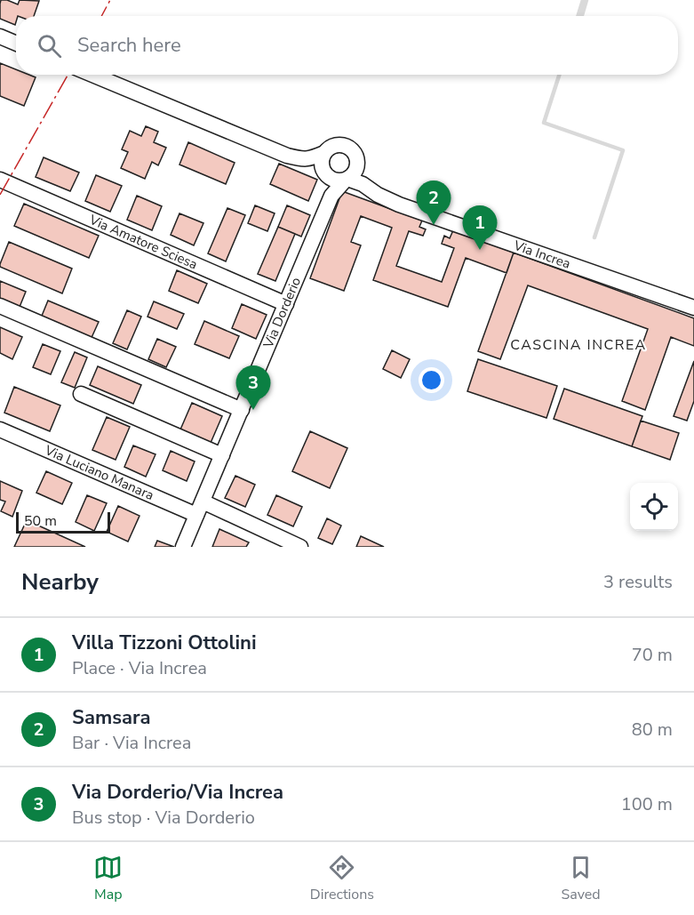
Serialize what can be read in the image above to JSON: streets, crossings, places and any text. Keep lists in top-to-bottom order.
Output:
{
  "streets": {
    "street": [
      "Via Amatore Sciesa",
      "Via Increa",
      "Via Dorderio",
      "Via Luciano Manara"
    ]
  },
  "crossings": [
    ["Via Amatore Sciesa", "Via Dorderio"],
    ["Via Increa", "Via Dorderio"],
    ["Via Dorderio", "Via Luciano Manara"]
  ],
  "districts": ["CASCINA INCREA"],
  "scale_bar": "50 m",
  "page": {
    "search": "Search here",
    "pins": ["2", "1", "3"],
    "scale": "50 m",
    "heading": ["Nearby", "3 results"],
    "list": [
      {
        "mark": "1",
        "name": "Villa Tizzoni Ottolini",
        "note": "Place · Via Increa",
        "value": "70 m"
      },
      {
        "mark": "2",
        "name": "Samsara",
        "note": "Bar · Via Increa",
        "value": "80 m"
      },
      {
        "mark": "3",
        "name": "Via Dorderio/Via Increa",
        "note": "Bus stop · Via Dorderio",
        "value": "100 m"
      }
    ],
    "nav": ["Map", "Directions", "Saved"]
  }
}
